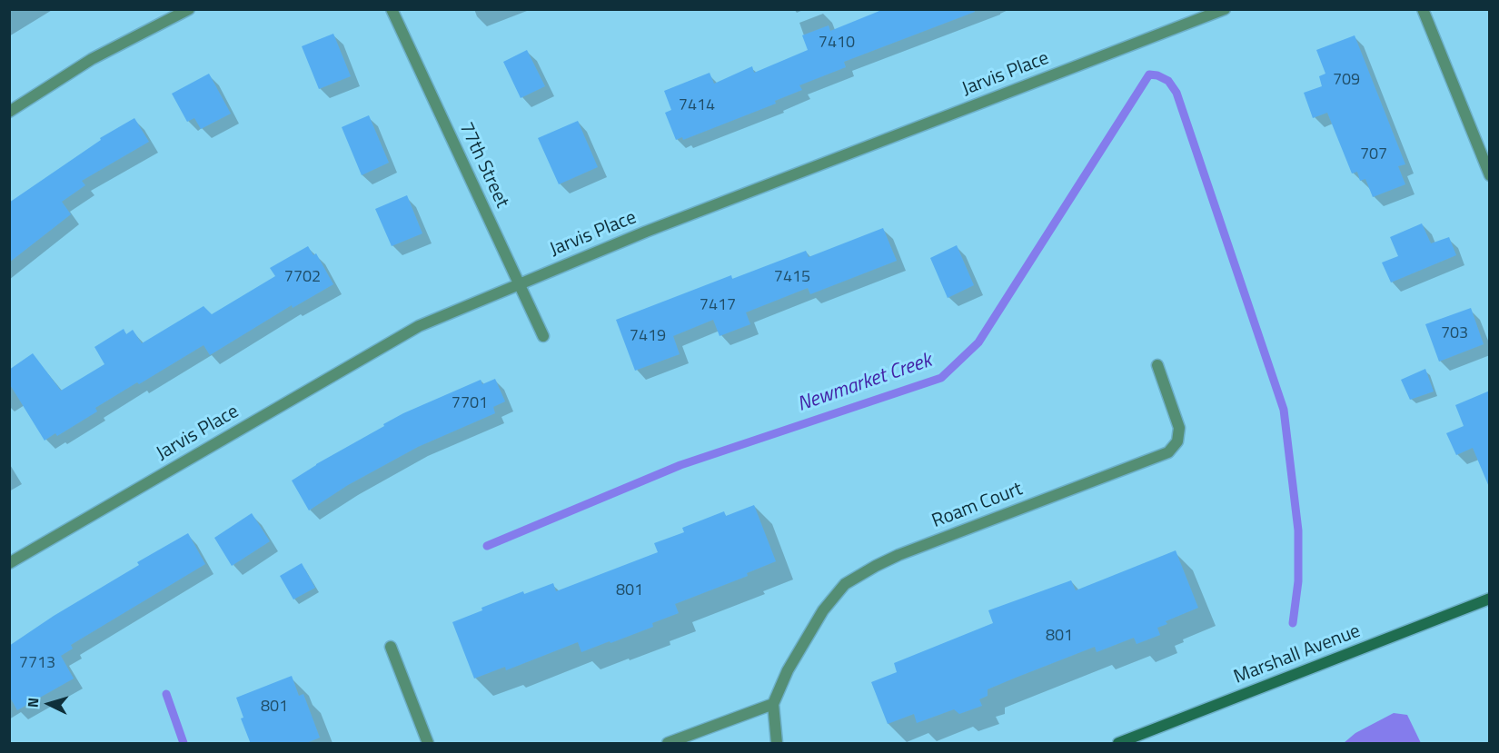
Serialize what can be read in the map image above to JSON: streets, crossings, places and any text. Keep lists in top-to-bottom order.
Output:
{
  "streets": {
    "street": [
      "Jarvis Place",
      "77th Street",
      "Roam Court",
      "Marshall Avenue"
    ]
  },
  "crossings": [
    ["Jarvis Place", "77th Street"]
  ],
  "water": ["Newmarket Creek"],
  "house_numbers": [
    "7410",
    "709",
    "7414",
    "707",
    "7702",
    "7415",
    "7417",
    "703",
    "7419",
    "7701",
    "801",
    "801",
    "7713",
    "801"
  ],
  "north": "left"
}
